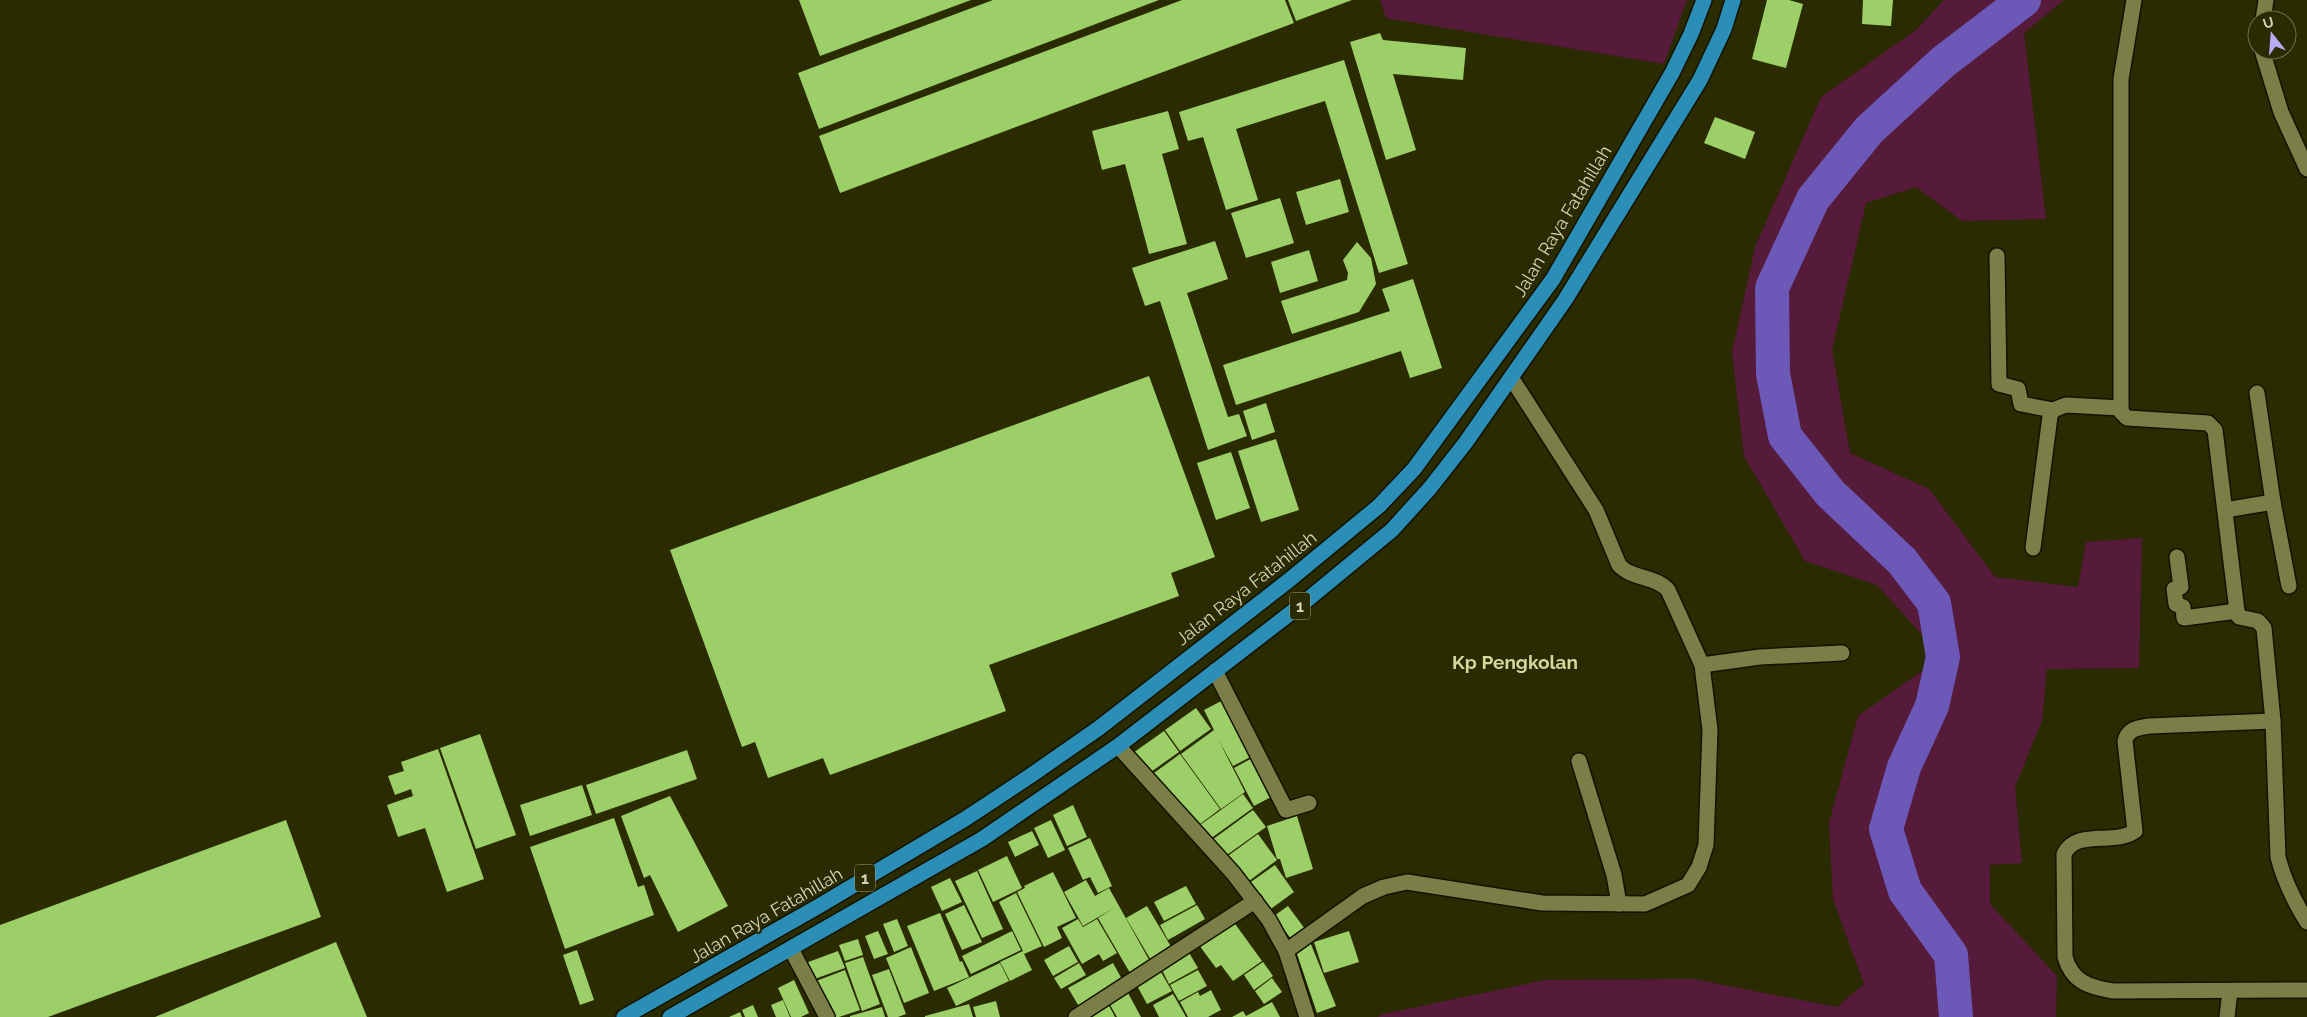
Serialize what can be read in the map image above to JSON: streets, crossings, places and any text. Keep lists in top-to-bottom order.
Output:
{
  "streets": {
    "highway": ["Jalan Raya Fatahillah", "1"]
  },
  "districts": ["Kp Pengkolan"],
  "north": "top"
}
